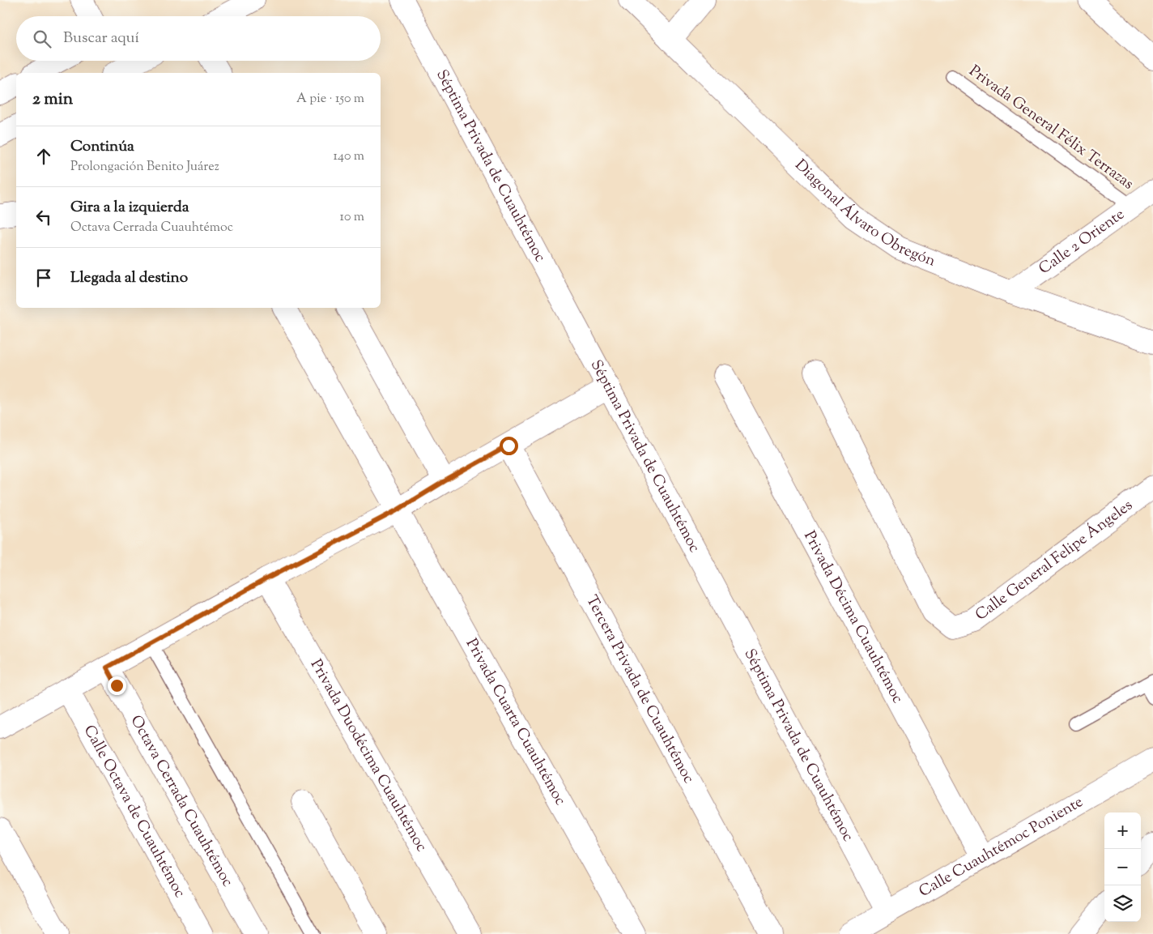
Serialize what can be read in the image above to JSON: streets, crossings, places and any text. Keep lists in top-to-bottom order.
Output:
{
  "streets": {
    "street": [
      "Séptima Privada de Cuauhtémoc",
      "Diagonal Álvaro Obregón",
      "Calle 2 Oriente",
      "Calle General Felipe Ángeles",
      "Privada Décima Cuauhtémoc",
      "Tercera Privada de Cuauhtémoc",
      "Privada Cuarta Cuauhtémoc",
      "Privada Duodécima Cuauhtémoc",
      "Octava Cerrada Cuauhtémoc",
      "Calle Octava de Cuauhtémoc",
      "Calle Cuauhtémoc Poniente"
    ],
    "lane": ["Privada General Félix Terrazas"]
  },
  "crossings": [
    ["Privada General Félix Terrazas", "Calle 2 Oriente"],
    ["Séptima Privada de Cuauhtémoc", "Calle Cuauhtémoc Poniente"],
    ["Diagonal Álvaro Obregón", "Calle 2 Oriente"],
    ["Privada Décima Cuauhtémoc", "Calle Cuauhtémoc Poniente"]
  ],
  "page": {
    "search": "Buscar aquí",
    "heading": ["2 min", "A pie · 150 m"],
    "list": [
      ["Continúa", "Prolongación Benito Juárez", "140 m"],
      ["Gira a la izquierda", "Octava Cerrada Cuauhtémoc", "10 m"],
      "Llegada al destino"
    ],
    "map_buttons": ["+", "−"]
  }
}
